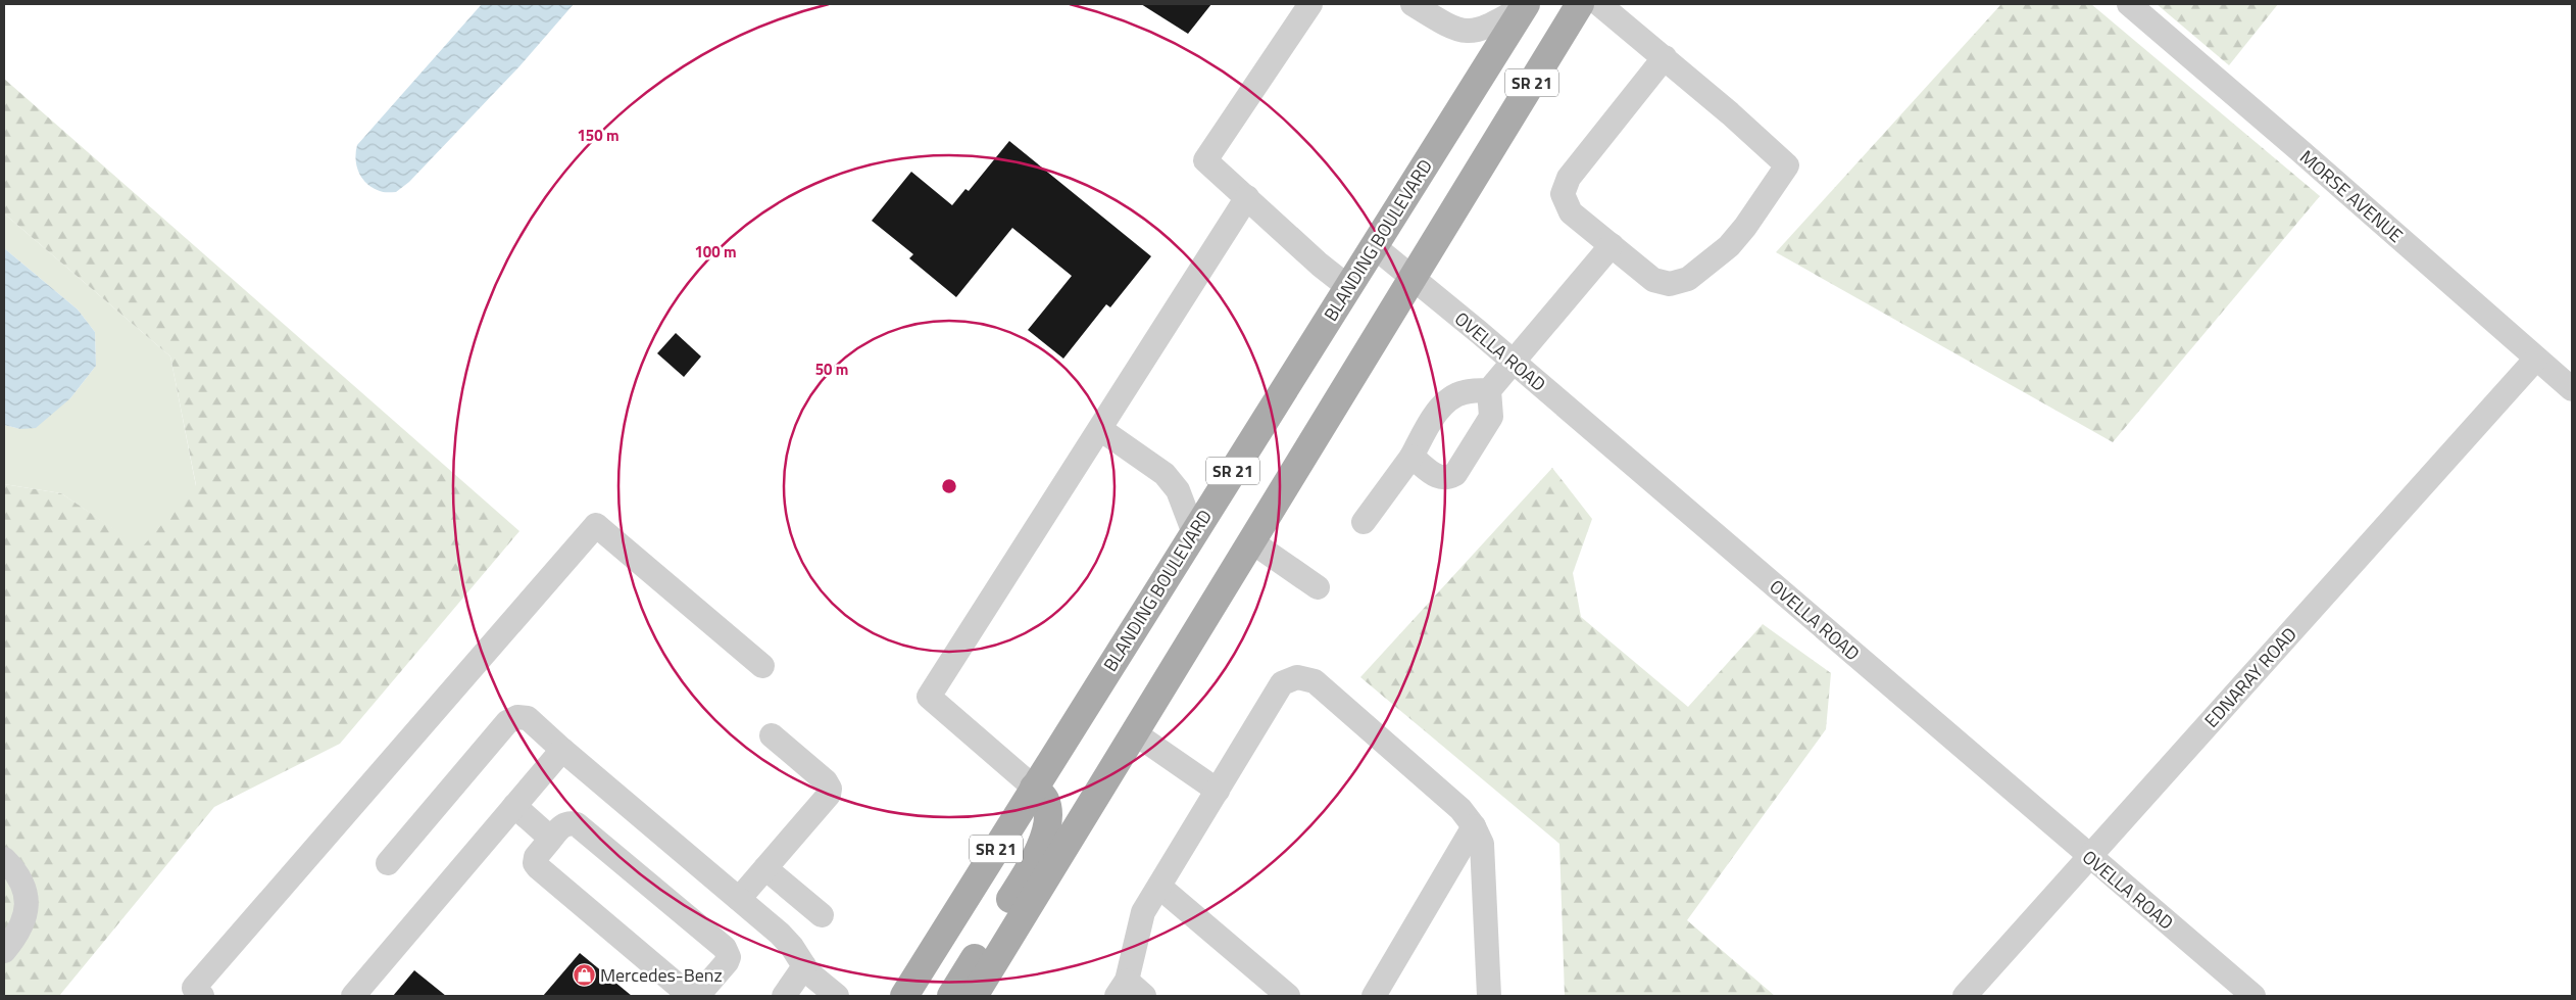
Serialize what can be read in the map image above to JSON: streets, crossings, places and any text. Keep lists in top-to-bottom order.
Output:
{
  "streets": {
    "main road": ["SR 21", "BLANDING BOULEVARD"],
    "street": ["MORSE AVENUE", "OVELLA ROAD", "EDNARAY ROAD"]
  },
  "crossings": [
    ["SR 21", "OVELLA ROAD"],
    ["MORSE AVENUE", "EDNARAY ROAD"],
    ["BLANDING BOULEVARD", "OVELLA ROAD"],
    ["OVELLA ROAD", "EDNARAY ROAD"]
  ],
  "places": {
    "shop": ["Mercedes-Benz"]
  },
  "rings": ["150 m", "100 m", "50 m"]
}
